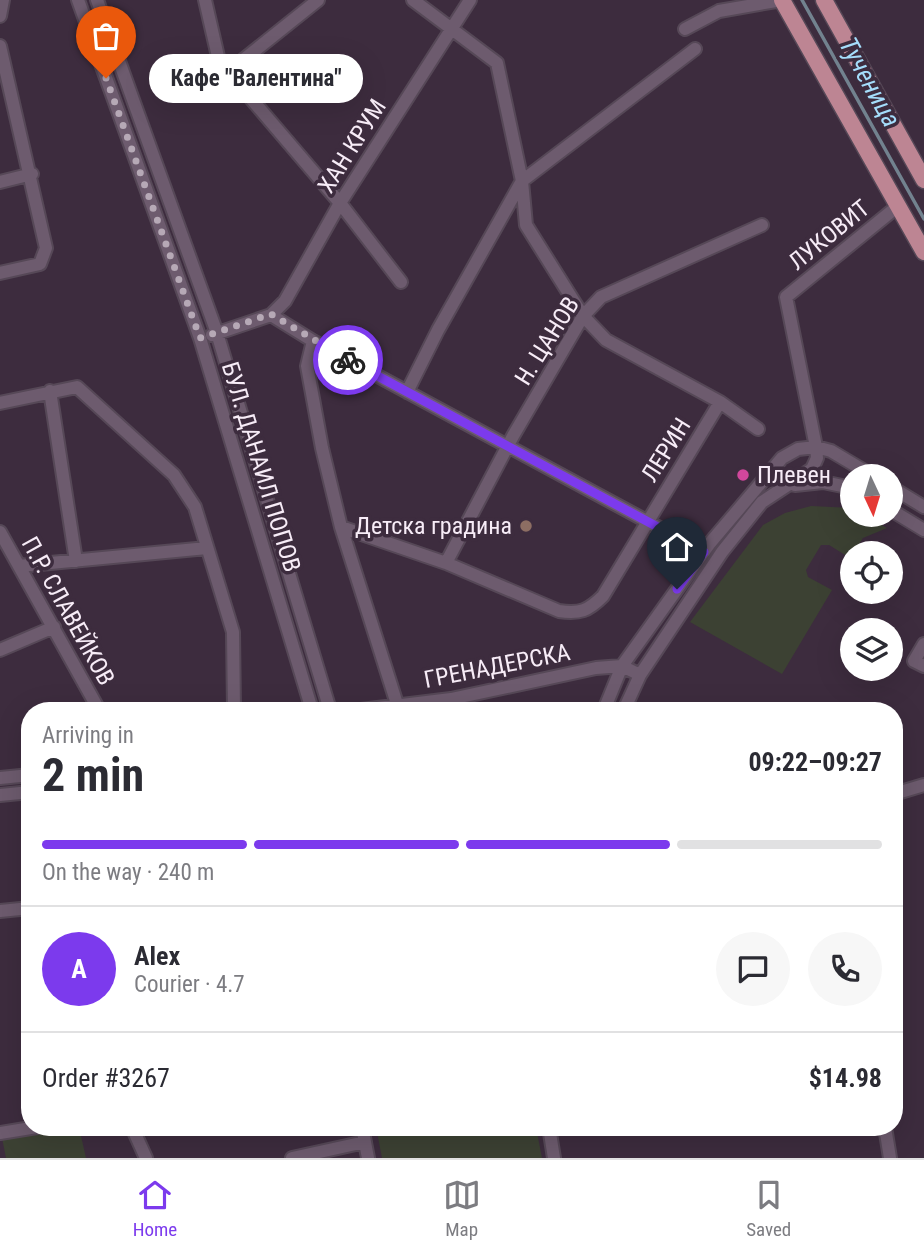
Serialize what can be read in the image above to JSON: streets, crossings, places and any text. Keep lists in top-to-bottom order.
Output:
{
  "streets": {
    "street": [
      "ХАН КРУМ",
      "ЛУКОВИТ",
      "Н. ЦАНОВ",
      "ЛЕРИН",
      "БУЛ. ДАНАИЛ ПОПОВ",
      "П.Р. СЛАВЕЙКОВ",
      "ГРЕНАДЕРСКА"
    ]
  },
  "crossings": [
    ["Н. ЦАНОВ", "ЛЕРИН"]
  ],
  "water": ["Тученица"],
  "places": ["Кафе \"Валентина\"", "Плевен", "Детска градина"],
  "north": "bottom",
  "page": {
    "bubble": "Кафе \"Валентина\"",
    "heading": ["2 min", "Arriving in", "09:22–09:27"],
    "panel": [
      "Alex",
      "Courier · 4.7",
      "Order #3267",
      "$14.98"
    ],
    "bar": "On the way · 240 m",
    "round": "A",
    "tabs": ["Home", "Map", "Saved"]
  }
}
